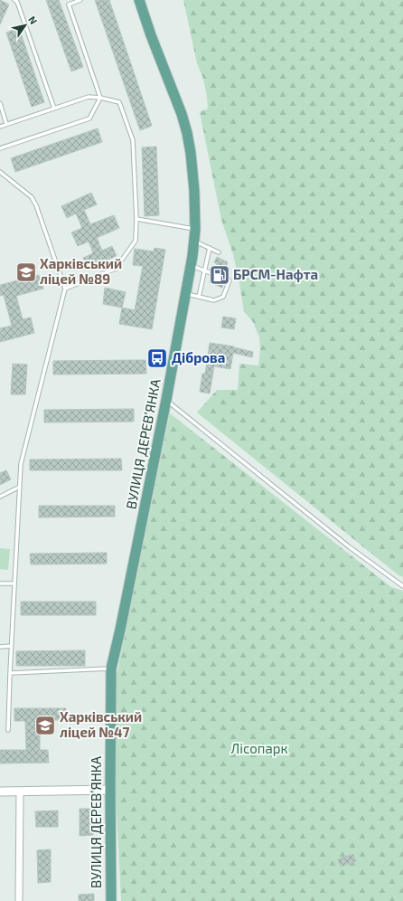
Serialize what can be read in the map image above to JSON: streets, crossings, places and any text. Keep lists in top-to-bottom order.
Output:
{
  "streets": {
    "main road": ["ВУЛИЦЯ ДЕРЕВ’ЯНКА"]
  },
  "parks": ["Лісопарк"],
  "places": {
    "school or university": ["Харківський ліцей №89", "Харківський ліцей №47"],
    "fuel station": ["БРСМ-Нафта"],
    "bus stop": ["Діброва"]
  },
  "north": "top right"
}
